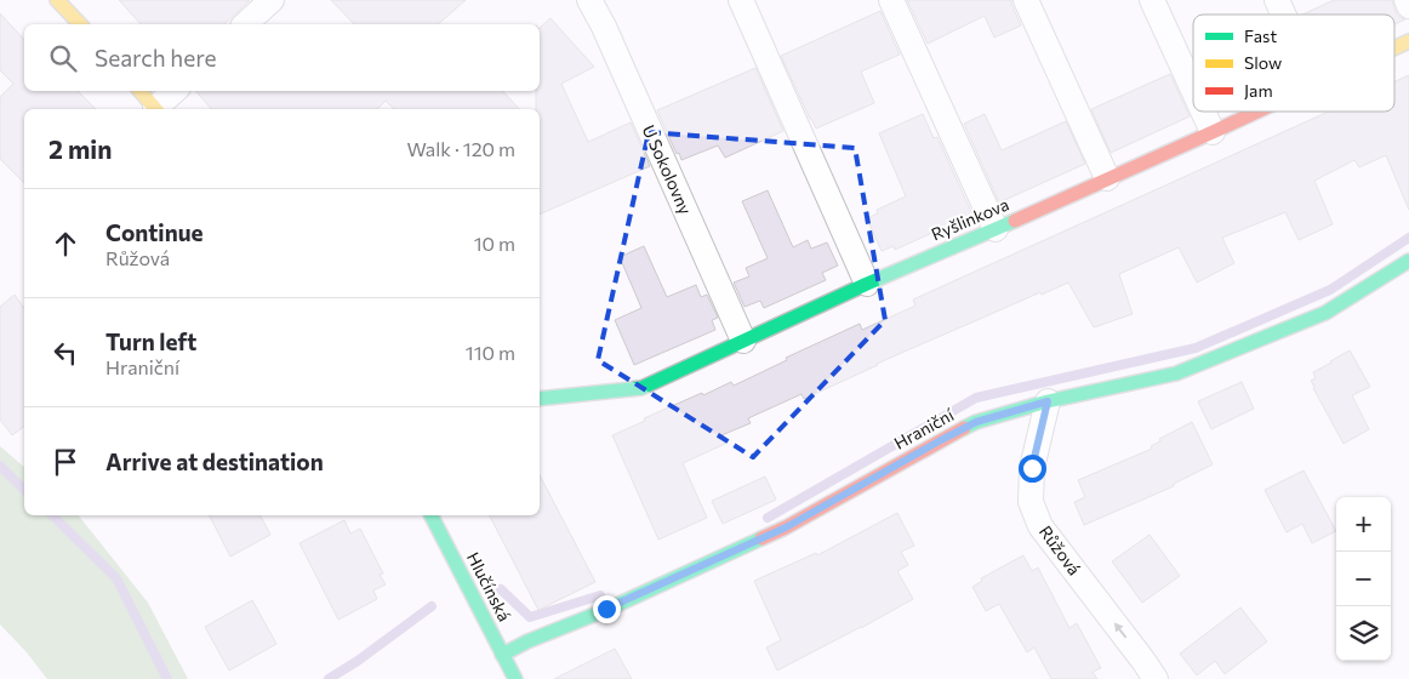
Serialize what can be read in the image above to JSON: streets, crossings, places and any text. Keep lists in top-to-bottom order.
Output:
{
  "streets": {
    "street": [
      "U Sokolovny",
      "Ryšlinkova",
      "Hraniční",
      "Růžová",
      "Hlučínská"
    ]
  },
  "crossings": [
    ["U Sokolovny", "Ryšlinkova"],
    ["Hraniční", "Růžová"],
    ["Hraniční", "Hlučínská"]
  ],
  "one_way": ["Růžová"],
  "legend": ["Fast", "Slow", "Jam"],
  "page": {
    "search": "Search here",
    "heading": ["2 min", "Walk · 120 m"],
    "list": [
      ["Continue", "Růžová", "10 m"],
      ["Turn left", "Hraniční", "110 m"],
      "Arrive at destination"
    ],
    "map_buttons": ["+", "−"]
  }
}
